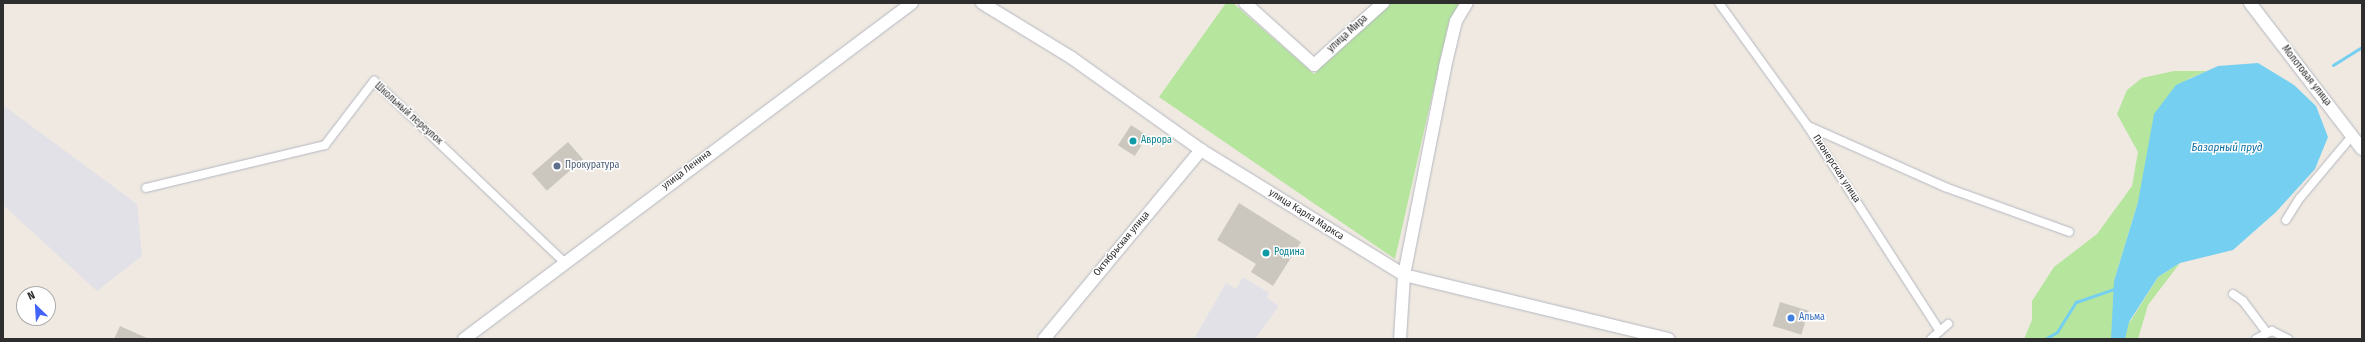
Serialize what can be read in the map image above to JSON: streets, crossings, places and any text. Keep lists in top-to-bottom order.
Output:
{
  "streets": {
    "street": [
      "улица Мира",
      "Молотовая улица",
      "Школьный переулок",
      "Пионерская улица",
      "улица Ленина",
      "улица Карла Маркса",
      "Октябрьская улица"
    ]
  },
  "crossings": [
    ["Школьный переулок", "улица Ленина"],
    ["улица Карла Маркса", "Октябрьская улица"]
  ],
  "water": ["Базарный пруд"],
  "places": [
    "Аврора",
    "Прокуратура",
    "Родина",
    "Альма"
  ],
  "north": "top left"
}
